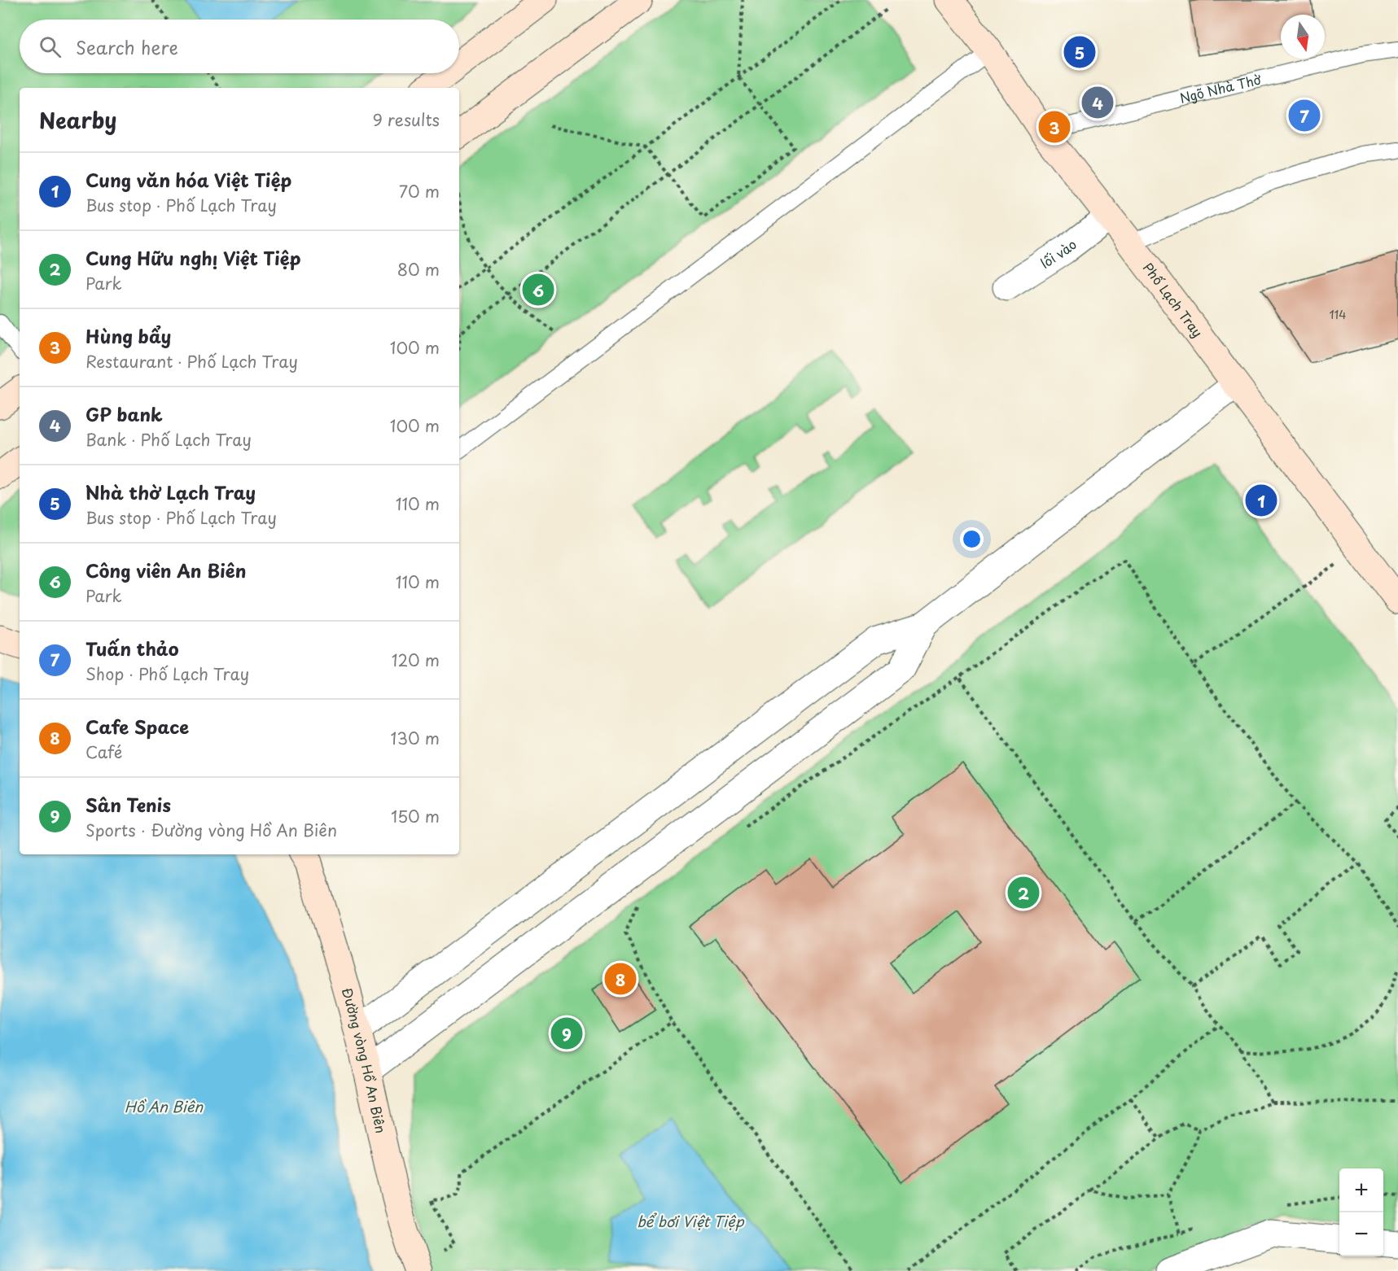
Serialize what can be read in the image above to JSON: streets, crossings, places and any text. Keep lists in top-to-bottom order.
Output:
{
  "streets": {
    "main road": ["Phố Lạch Tray", "Đường vòng Hồ An Biên"],
    "street": ["lối vào"],
    "lane": ["Ngõ Nhà Thờ"]
  },
  "crossings": [
    ["Ngõ Nhà Thờ", "Phố Lạch Tray"],
    ["lối vào", "Phố Lạch Tray"]
  ],
  "water": ["Hồ An Biên", "bể bơi Việt Tiệp"],
  "house_numbers": ["114"],
  "north": "bottom",
  "page": {
    "search": "Search here",
    "pins": [
      "5",
      "4",
      "7",
      "3",
      "6",
      "1",
      "2",
      "8",
      "9"
    ],
    "heading": ["Nearby", "9 results"],
    "list": [
      {
        "mark": "1",
        "name": "Cung văn hóa Việt Tiệp",
        "note": "Bus stop · Phố Lạch Tray",
        "value": "70 m"
      },
      {
        "mark": "2",
        "name": "Cung Hữu nghị Việt Tiệp",
        "note": "Park",
        "value": "80 m"
      },
      {
        "mark": "3",
        "name": "Hùng bẩy",
        "note": "Restaurant · Phố Lạch Tray",
        "value": "100 m"
      },
      {
        "mark": "4",
        "name": "GP bank",
        "note": "Bank · Phố Lạch Tray",
        "value": "100 m"
      },
      {
        "mark": "5",
        "name": "Nhà thờ Lạch Tray",
        "note": "Bus stop · Phố Lạch Tray",
        "value": "110 m"
      },
      {
        "mark": "6",
        "name": "Công viên An Biên",
        "note": "Park",
        "value": "110 m"
      },
      {
        "mark": "7",
        "name": "Tuấn thảo",
        "note": "Shop · Phố Lạch Tray",
        "value": "120 m"
      },
      {
        "mark": "8",
        "name": "Cafe Space",
        "note": "Café",
        "value": "130 m"
      },
      {
        "mark": "9",
        "name": "Sân Tenis",
        "note": "Sports · Đường vòng Hồ An Biên",
        "value": "150 m"
      }
    ],
    "map_buttons": ["+", "−"]
  }
}
